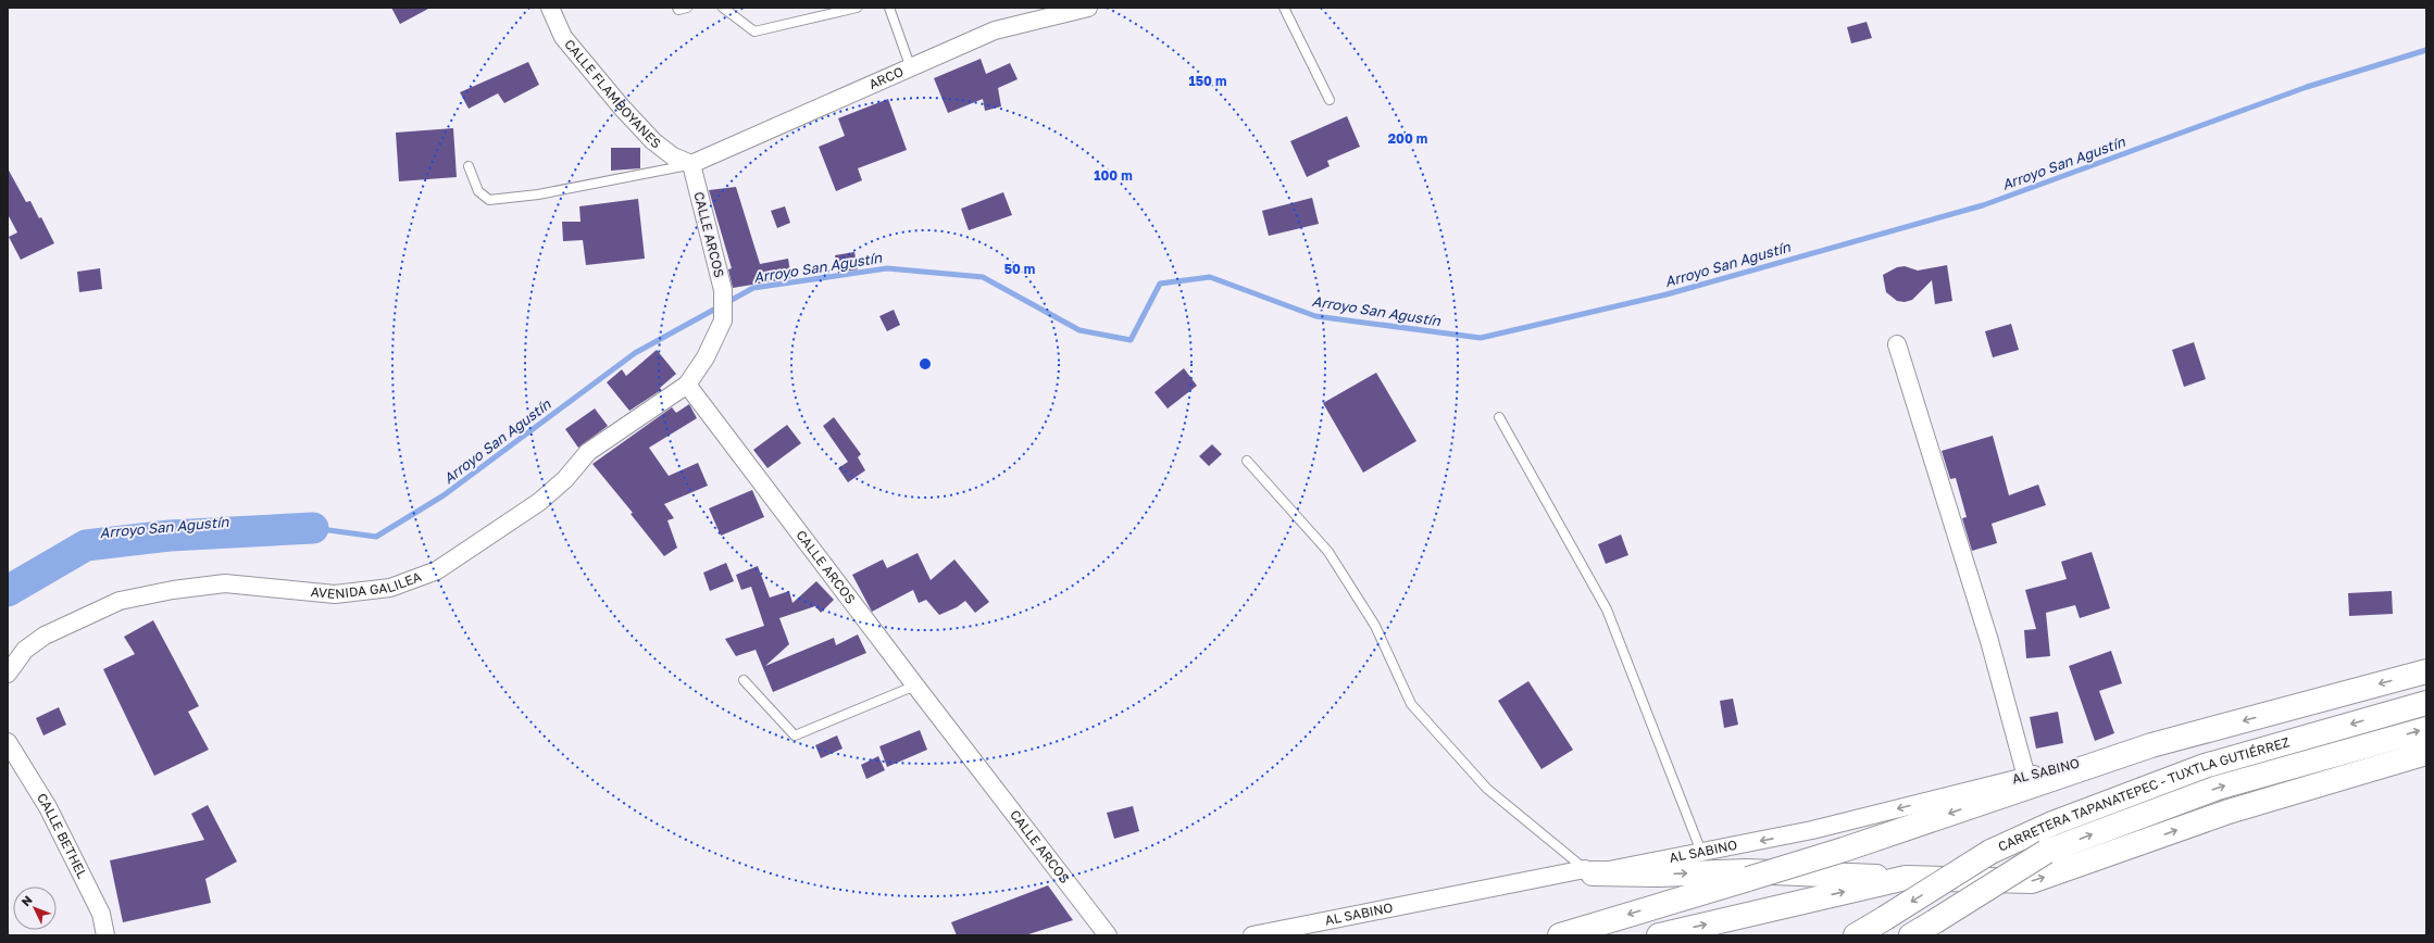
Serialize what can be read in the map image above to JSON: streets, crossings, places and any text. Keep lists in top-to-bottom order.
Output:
{
  "streets": {
    "highway": ["CARRETERA TAPANATEPEC - TUXTLA GUTIÉRREZ"],
    "street": [
      "ARCO",
      "CALLE FLAMBOYANES",
      "CALLE ARCOS",
      "AVENIDA GALILEA",
      "AL SABINO",
      "CALLE BETHEL"
    ]
  },
  "crossings": [
    ["ARCO", "CALLE FLAMBOYANES"],
    ["ARCO", "CALLE ARCOS"],
    ["CALLE FLAMBOYANES", "CALLE ARCOS"],
    ["CALLE ARCOS", "AVENIDA GALILEA"]
  ],
  "one_way": ["AL SABINO"],
  "water": ["Arroyo San Agustín"],
  "north": "top left",
  "rings": [
    "150 m",
    "200 m",
    "100 m",
    "50 m"
  ]
}
